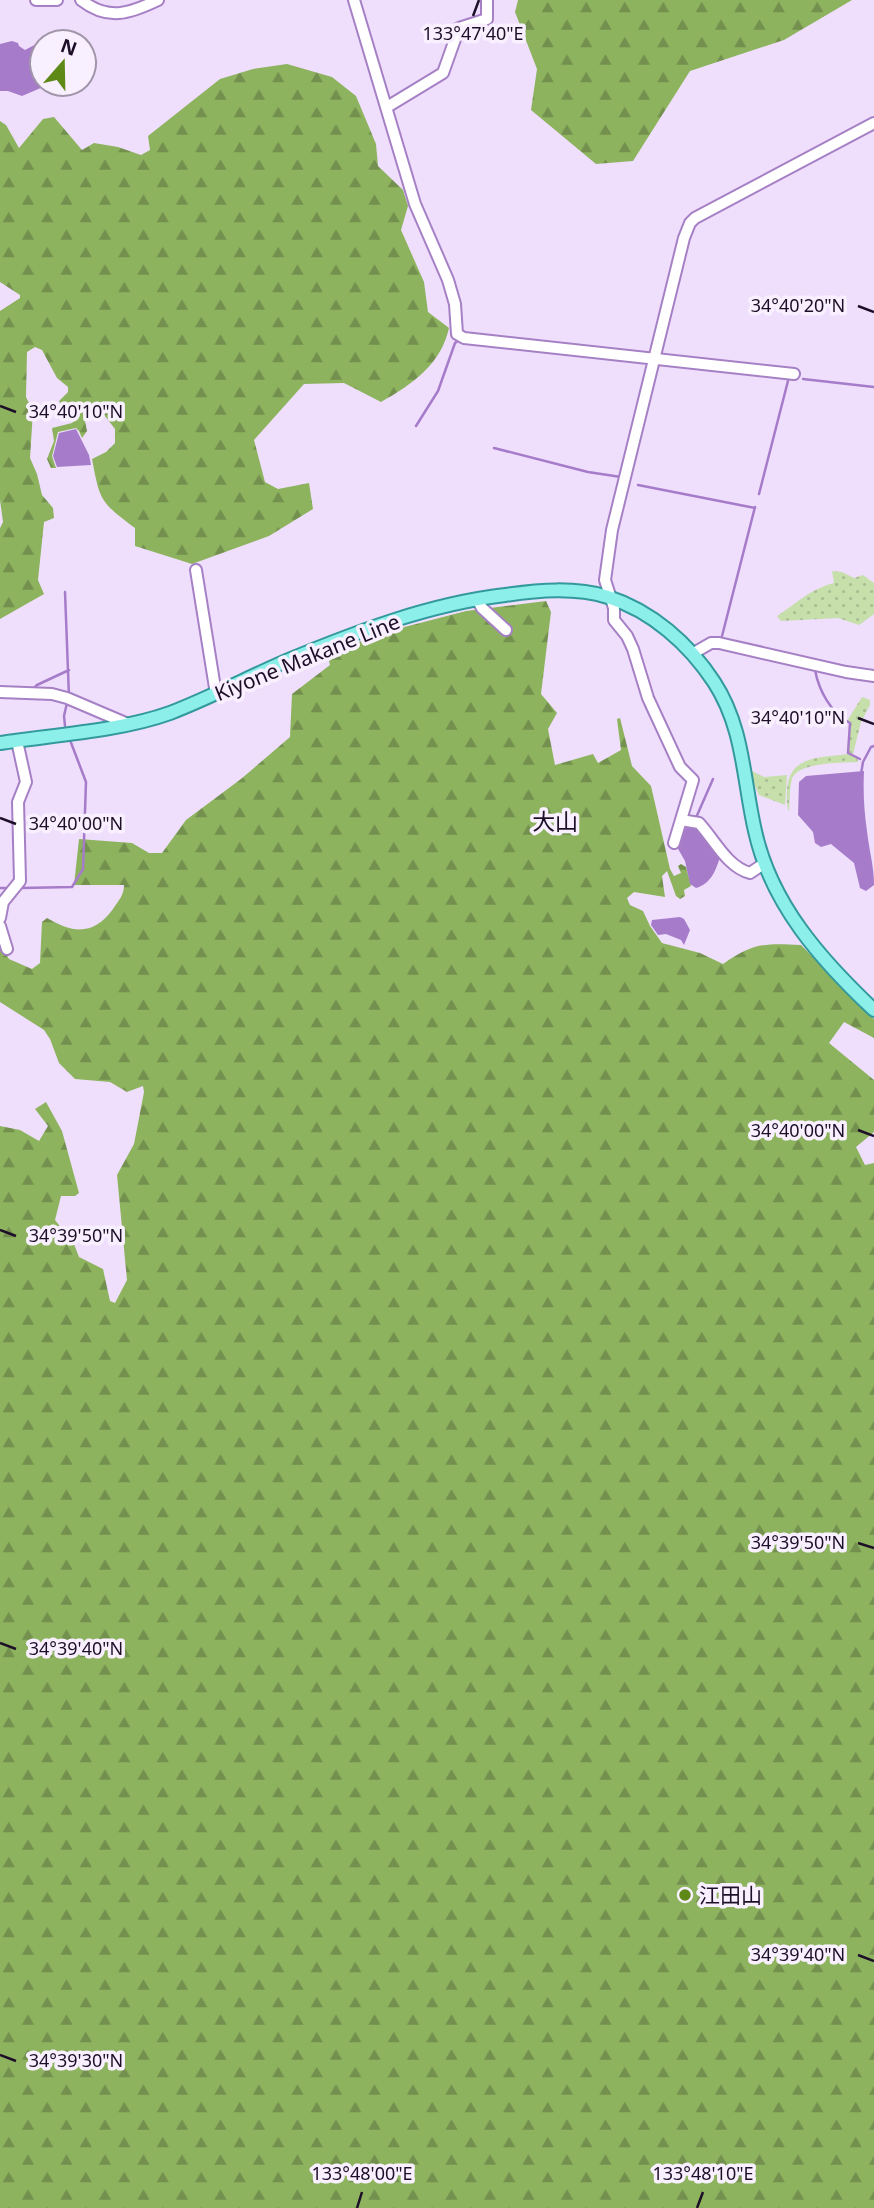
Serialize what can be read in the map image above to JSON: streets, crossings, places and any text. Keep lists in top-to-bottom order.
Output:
{
  "streets": {
    "main road": ["Kiyone Makane Line"]
  },
  "districts": ["大山"],
  "places": ["江田山"],
  "north": "top",
  "coordinates": [
    "133°47'40\"E",
    "34°40'20\"N",
    "34°40'10\"N",
    "34°40'00\"N",
    "34°39'50\"N",
    "34°39'40\"N",
    "34°39'30\"N",
    "133°48'00\"E",
    "133°48'10\"E"
  ]
}
